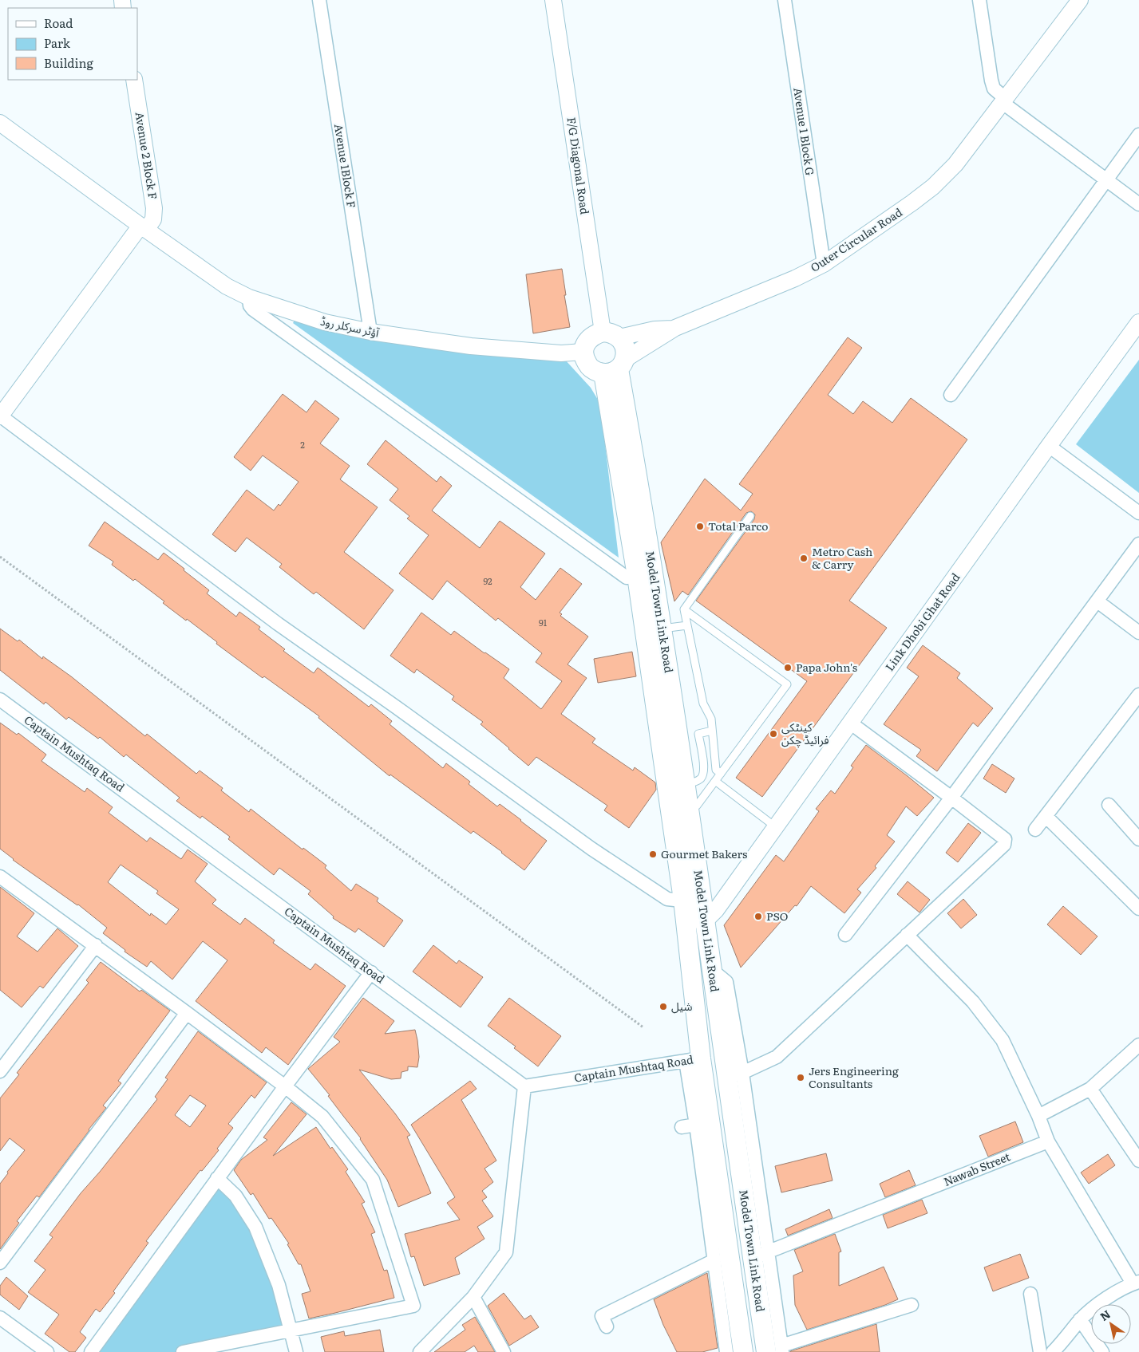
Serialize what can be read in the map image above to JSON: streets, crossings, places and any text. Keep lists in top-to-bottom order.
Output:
{
  "streets": {
    "main road": ["Model Town Link Road"],
    "street": [
      "Avenue 1 Block G",
      "Avenue 2 Block F",
      "Avenue 1Block F",
      "F/G Diagonal Road",
      "Outer Circular Road",
      "آؤٹر سرکلر روڈ",
      "Link Dhobi Ghat Road",
      "Captain Mushtaq Road",
      "Nawab Street"
    ]
  },
  "crossings": [
    ["Avenue 1 Block G", "Outer Circular Road"],
    ["Avenue 2 Block F", "آؤٹر سرکلر روڈ"],
    ["Avenue 1Block F", "آؤٹر سرکلر روڈ"],
    ["F/G Diagonal Road", "Outer Circular Road"],
    ["F/G Diagonal Road", "آؤٹر سرکلر روڈ"],
    ["F/G Diagonal Road", "Model Town Link Road"],
    ["Outer Circular Road", "آؤٹر سرکلر روڈ"],
    ["Outer Circular Road", "Model Town Link Road"],
    ["آؤٹر سرکلر روڈ", "Model Town Link Road"],
    ["Model Town Link Road", "Link Dhobi Ghat Road"],
    ["Model Town Link Road", "Captain Mushtaq Road"],
    ["Model Town Link Road", "Nawab Street"]
  ],
  "places": [
    "Total Parco",
    "Metro Cash & Carry",
    "Papa John's",
    "کینٹکی فرائیڈ چکن",
    "Gourmet Bakers",
    "PSO",
    "شیل",
    "Jers Engineering Consultants"
  ],
  "house_numbers": ["2", "92", "91"],
  "legend": ["Road", "Park", "Building"],
  "north": "top left"
}
